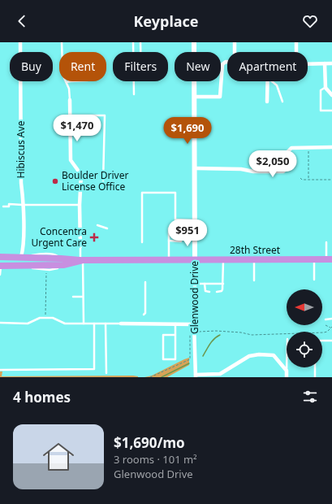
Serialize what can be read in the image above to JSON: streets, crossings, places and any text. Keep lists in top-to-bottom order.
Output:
{
  "streets": {
    "highway": ["28th Street"],
    "street": ["Hibiscus Ave", "Glenwood Drive"]
  },
  "crossings": [
    ["Hibiscus Ave", "28th Street"],
    ["28th Street", "Glenwood Drive"]
  ],
  "places": {
    "other": ["Boulder Driver License Office"],
    "health": ["Concentra Urgent Care"]
  },
  "north": "left",
  "page": {
    "header": "Keyplace",
    "chip": [
      "Buy",
      "Rent",
      "Filters",
      "New",
      "Apartment"
    ],
    "price": [
      "$1,470",
      "$1,690",
      "$2,050",
      "$951"
    ],
    "heading": "4 homes",
    "list": [
      {
        "name": "$1,690/mo",
        "note": "3 rooms · 101 m² · Glenwood Drive"
      }
    ]
  }
}
